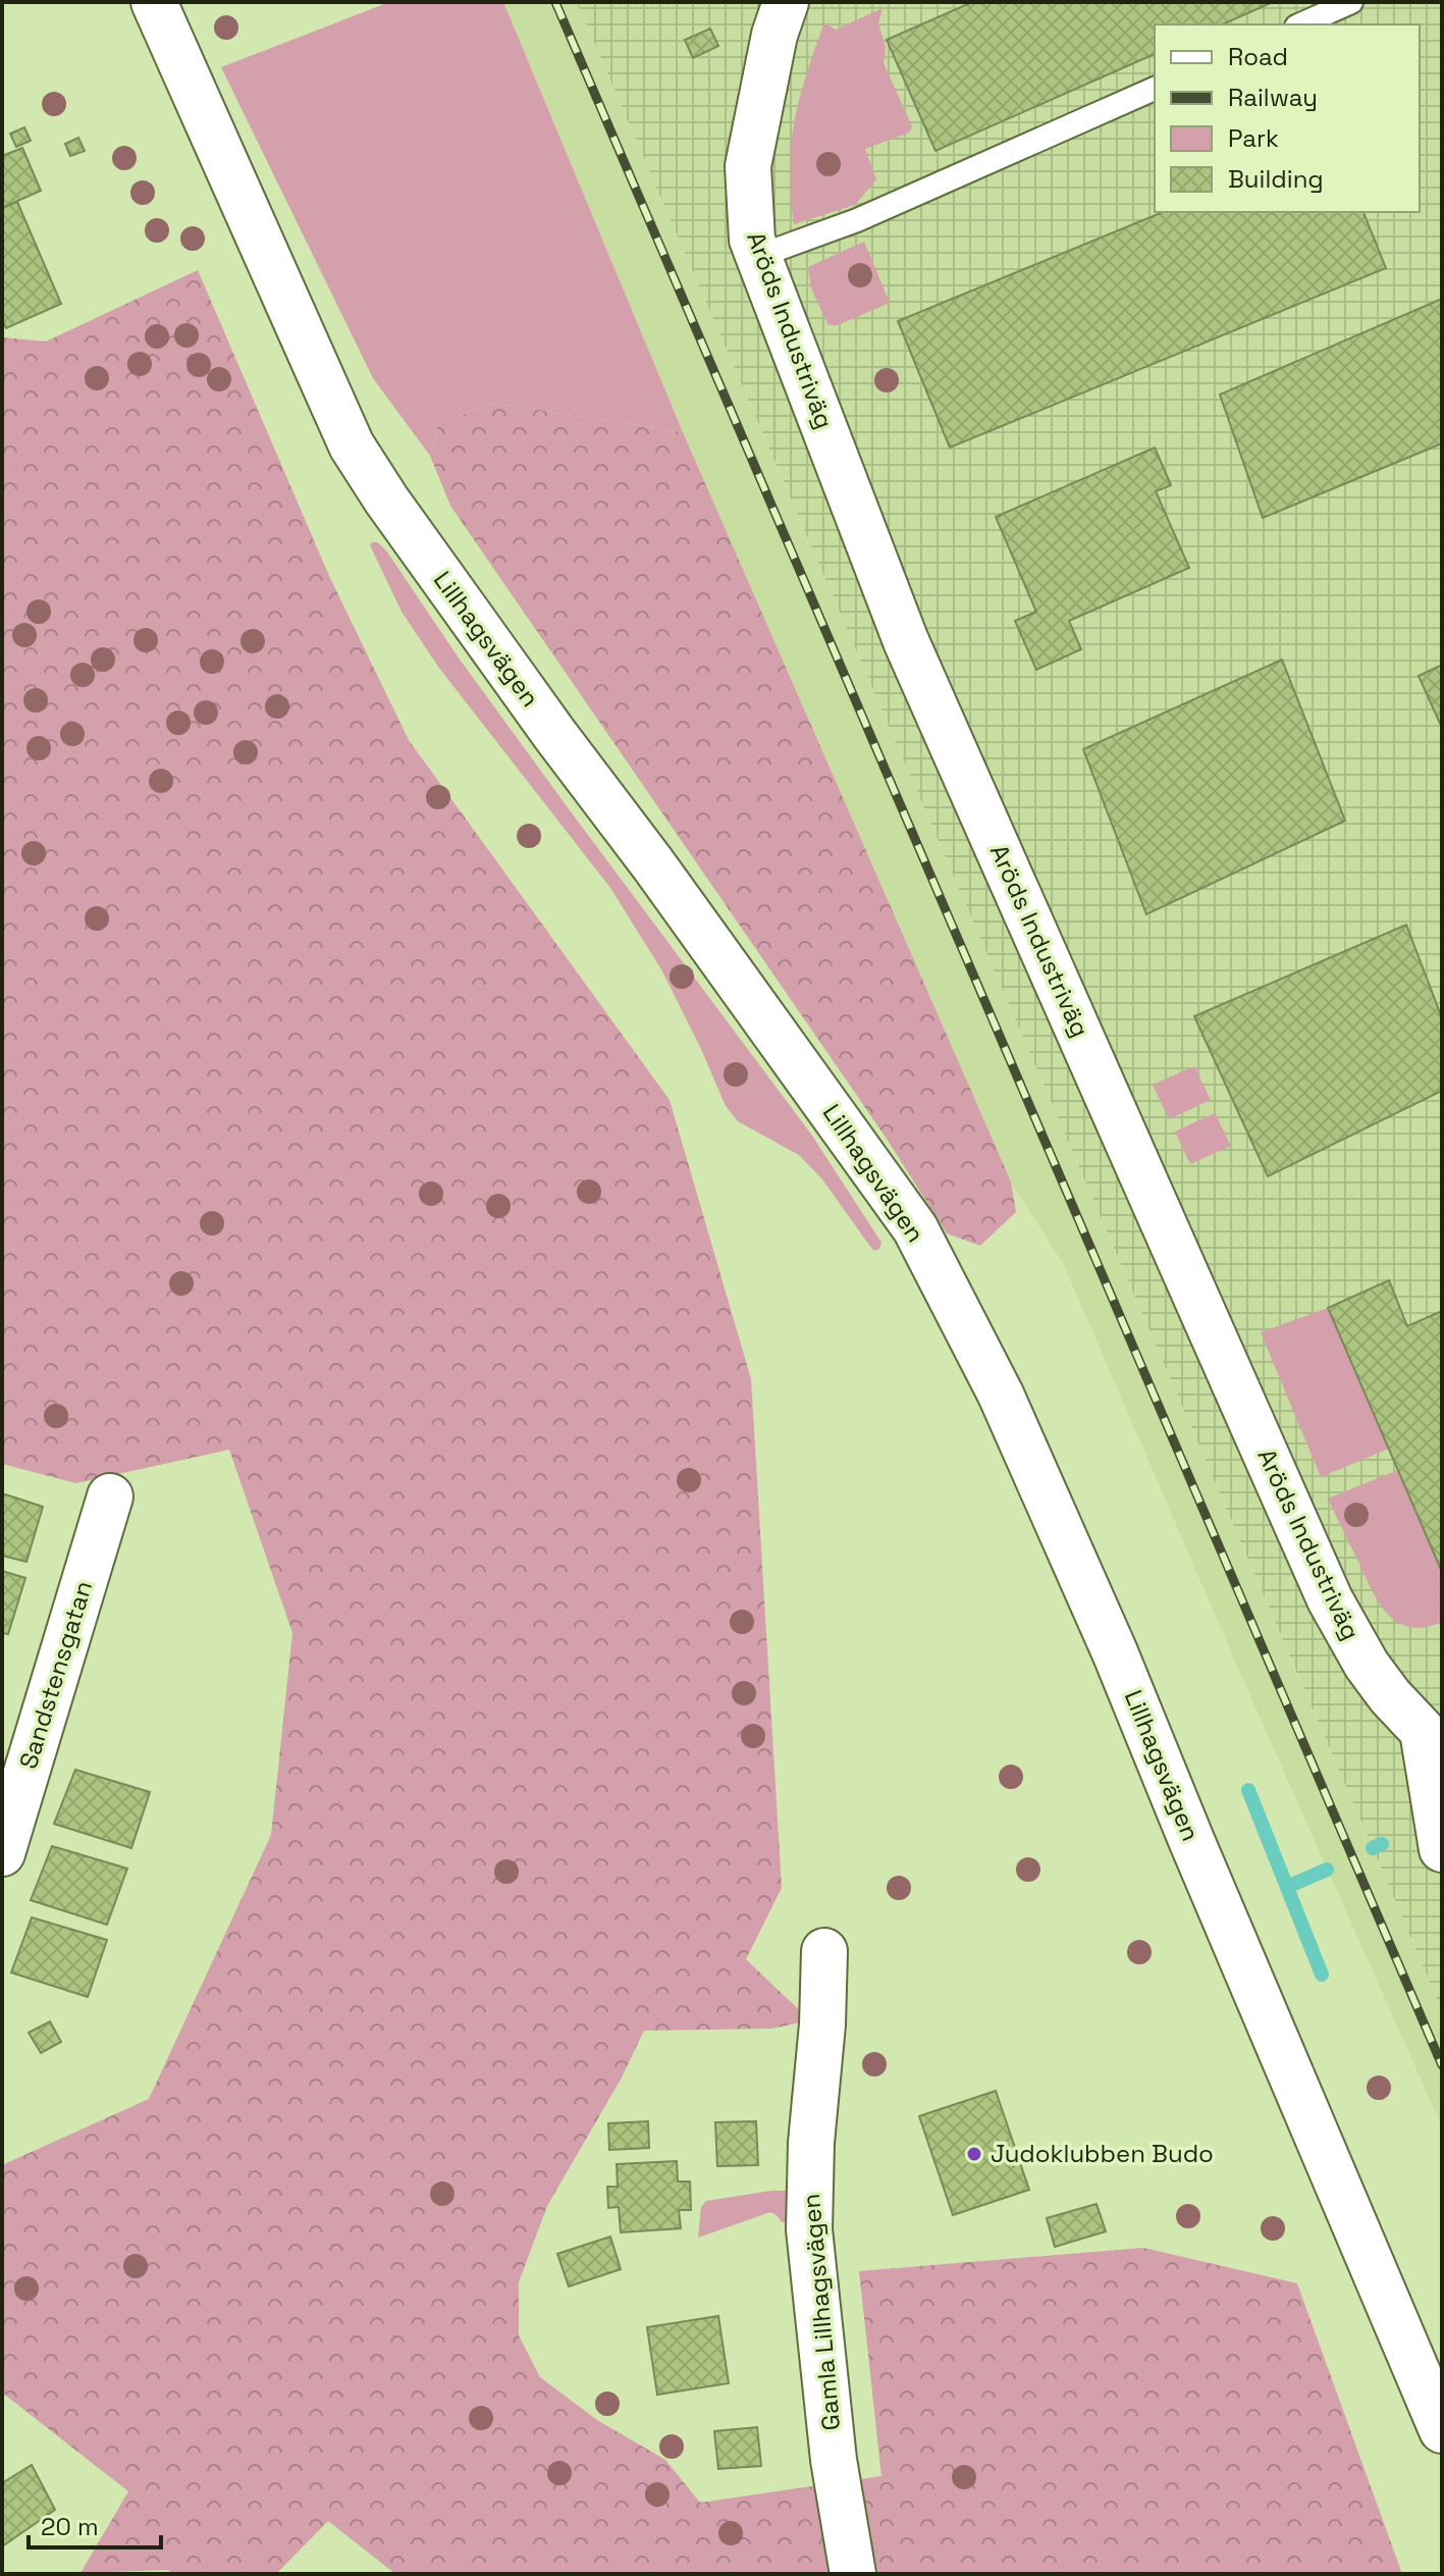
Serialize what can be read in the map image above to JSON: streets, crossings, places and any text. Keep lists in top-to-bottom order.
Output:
{
  "streets": {
    "street": [
      "Aröds Industriväg",
      "Lillhagsvägen",
      "Sandstensgatan",
      "Gamla Lillhagsvägen"
    ]
  },
  "places": ["Judoklubben Budo"],
  "legend": [
    "Road",
    "Railway",
    "Park",
    "Building"
  ],
  "scale_bar": "20 m"
}
